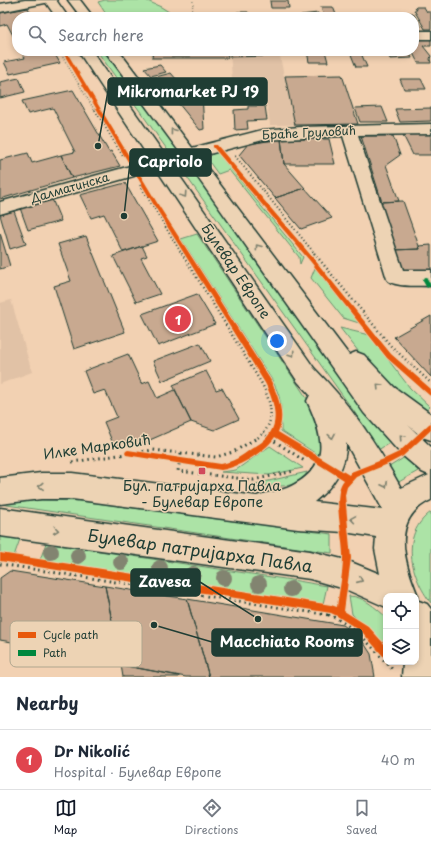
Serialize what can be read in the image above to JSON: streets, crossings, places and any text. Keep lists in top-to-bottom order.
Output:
{
  "streets": {
    "main road": [
      "Браће Груловић",
      "Далматинска",
      "Булевар Европе",
      "Булевар патријарха Павла"
    ],
    "cycle path": ["Илке Марковић"]
  },
  "crossings": [
    ["Далматинска", "Булевар Европе"]
  ],
  "places": {
    "other": [
      "Mikromarket PJ 19",
      "Capriolo",
      "Zavesa",
      "Macchiato Rooms"
    ],
    "transit": ["Бул. патријарха Павла - Булевар Европе"]
  },
  "legend": ["Cycle path", "Path"],
  "page": {
    "search": "Search here",
    "pins": "1",
    "heading": "Nearby",
    "list": [
      {
        "mark": "1",
        "name": "Dr Nikolić",
        "note": "Hospital · Булевар Европе",
        "value": "40 m"
      }
    ],
    "nav": ["Map", "Directions", "Saved"]
  }
}
